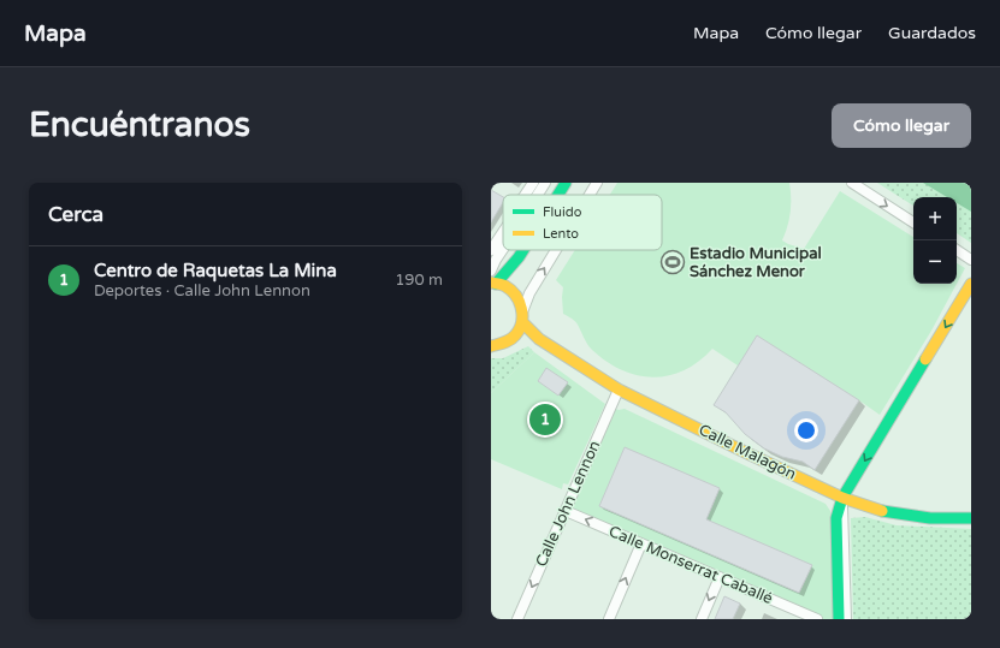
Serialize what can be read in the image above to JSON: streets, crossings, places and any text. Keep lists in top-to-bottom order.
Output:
{
  "streets": {
    "main road": ["Calle Malagón"],
    "street": ["Calle John Lennon", "Calle Monserrat Caballé"]
  },
  "crossings": [
    ["Calle Malagón", "Calle John Lennon"],
    ["Calle John Lennon", "Calle Monserrat Caballé"]
  ],
  "places": {
    "sports": ["Estadio Municipal Sánchez Menor"]
  },
  "legend": ["Fluido", "Lento"],
  "page": {
    "header": "Mapa",
    "nav": ["Mapa", "Cómo llegar", "Guardados"],
    "buttons": "Cómo llegar",
    "title": "Encuéntranos",
    "heading": "Cerca",
    "map_buttons": ["+", "−"],
    "list": [
      {
        "mark": "1",
        "name": "Centro de Raquetas La Mina",
        "note": "Deportes · Calle John Lennon",
        "value": "190 m"
      }
    ],
    "pins": "1"
  }
}
